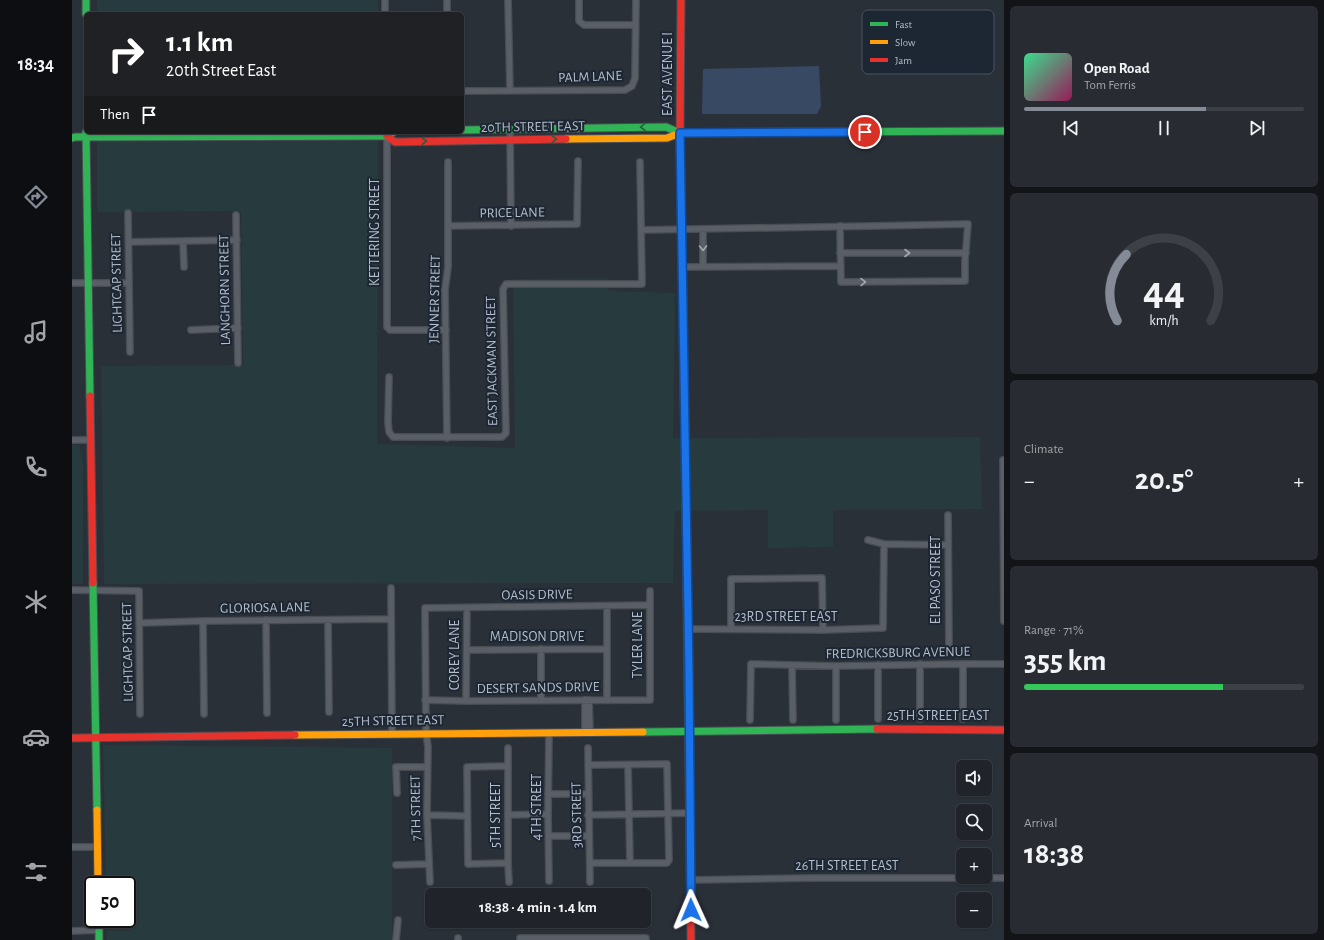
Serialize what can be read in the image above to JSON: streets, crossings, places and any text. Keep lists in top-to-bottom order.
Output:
{
  "streets": {
    "main road": ["EAST AVENUE I", "20TH STREET EAST", "25TH STREET EAST"],
    "street": [
      "PALM LANE",
      "PRICE LANE",
      "KETTERING STREET",
      "LIGHTCAP STREET",
      "LANGHORN STREET",
      "JENNER STREET",
      "EAST JACKMAN STREET",
      "EL PASO STREET",
      "OASIS DRIVE",
      "GLORIOSA LANE",
      "23RD STREET EAST",
      "MADISON DRIVE",
      "TYLER LANE",
      "FREDRICKSBURG AVENUE",
      "COREY LANE",
      "DESERT SANDS DRIVE",
      "4TH STREET",
      "7TH STREET",
      "5TH STREET",
      "3RD STREET",
      "26TH STREET EAST"
    ]
  },
  "crossings": [
    ["EAST AVENUE I", "20TH STREET EAST"],
    ["EAST AVENUE I", "23RD STREET EAST"],
    ["EAST AVENUE I", "25TH STREET EAST"],
    ["EAST AVENUE I", "26TH STREET EAST"],
    ["20TH STREET EAST", "KETTERING STREET"],
    ["PRICE LANE", "JENNER STREET"],
    ["KETTERING STREET", "JENNER STREET"],
    ["LIGHTCAP STREET", "GLORIOSA LANE"],
    ["JENNER STREET", "EAST JACKMAN STREET"],
    ["OASIS DRIVE", "TYLER LANE"],
    ["OASIS DRIVE", "COREY LANE"],
    ["OASIS DRIVE", "7TH STREET"],
    ["MADISON DRIVE", "COREY LANE"],
    ["TYLER LANE", "DESERT SANDS DRIVE"],
    ["COREY LANE", "DESERT SANDS DRIVE"],
    ["DESERT SANDS DRIVE", "7TH STREET"],
    ["25TH STREET EAST", "4TH STREET"],
    ["25TH STREET EAST", "7TH STREET"]
  ],
  "legend": ["Fast", "Slow", "Jam"],
  "page": {
    "tabs": "18:34",
    "turn": ["1.1 km", "20th Street East"],
    "song": ["Open Road", "Tom Ferris"],
    "then": "Then",
    "tile": [
      "Climate",
      ["Range · 71%", "355 km"],
      ["Arrival", "18:38"]
    ],
    "heat": ["−", "20.5°", "+"],
    "map_buttons": ["+", "−"],
    "limit": "50",
    "trip": "18:38 · 4 min · 1.4 km",
    "gauge": ["44", "km/h"]
  }
}
